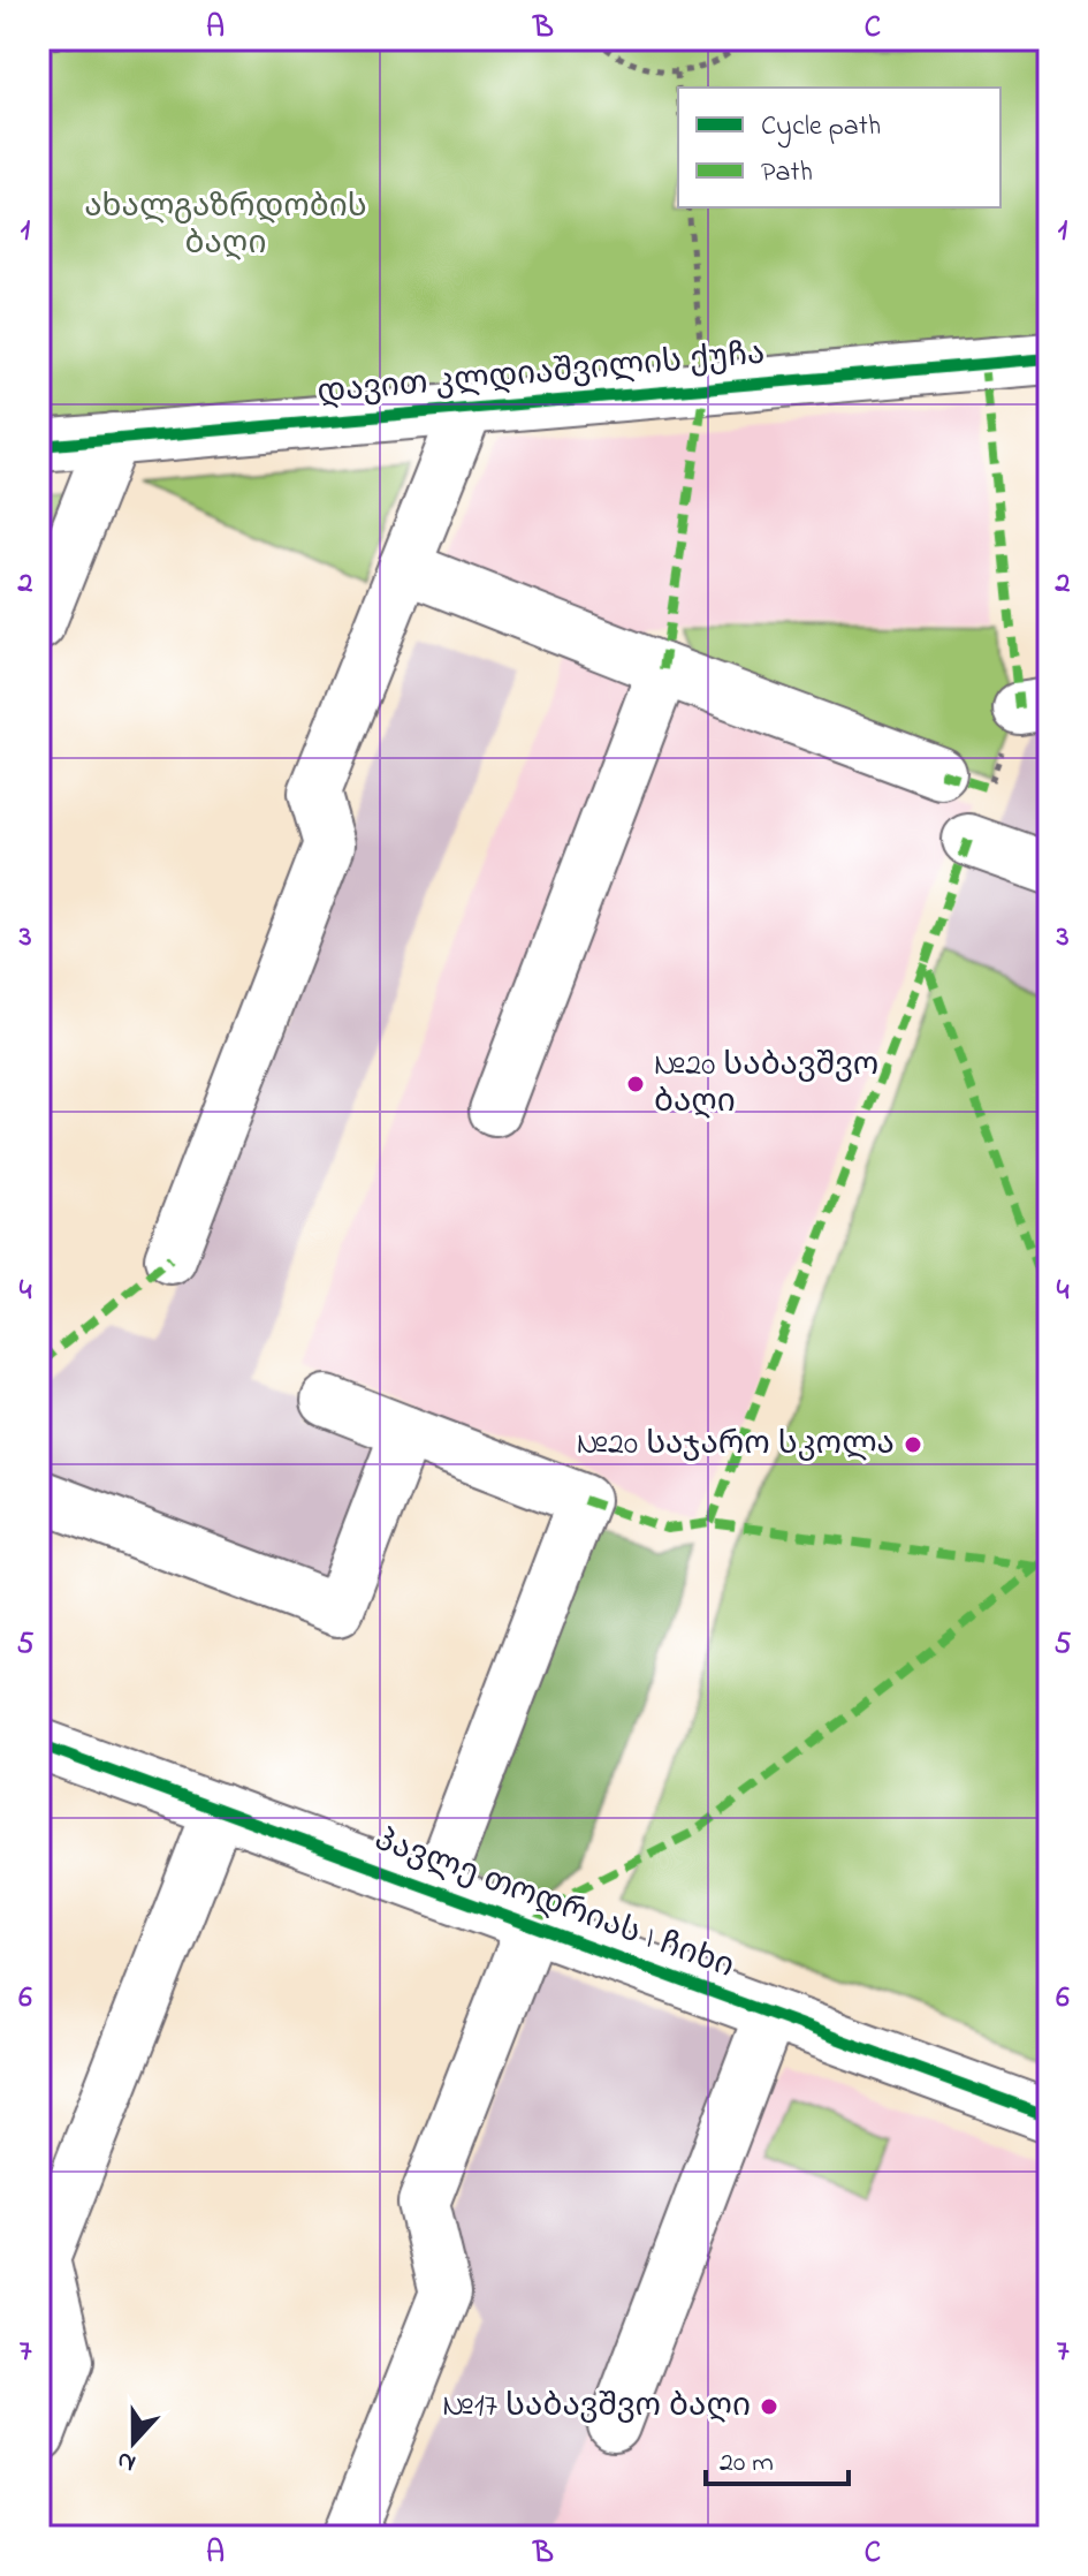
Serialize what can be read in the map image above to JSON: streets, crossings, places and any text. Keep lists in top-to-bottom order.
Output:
{
  "streets": {
    "street": ["დავით კლდიაშვილის ქუჩა", "პავლე თოდრიას I ჩიხი"]
  },
  "parks": ["ახალგაზრდობის ბაღი"],
  "places": ["№20 საბავშვო ბაღი", "№20 საჯარო სკოლა", "№17 საბავშვო ბაღი"],
  "legend": ["Cycle path", "Path"],
  "scale_bar": "20 m",
  "north": "bottom",
  "grid": {
    "columns": ["A", "B", "C"],
    "rows": [
      "1",
      "2",
      "3",
      "4",
      "5",
      "6",
      "7"
    ]
  }
}
